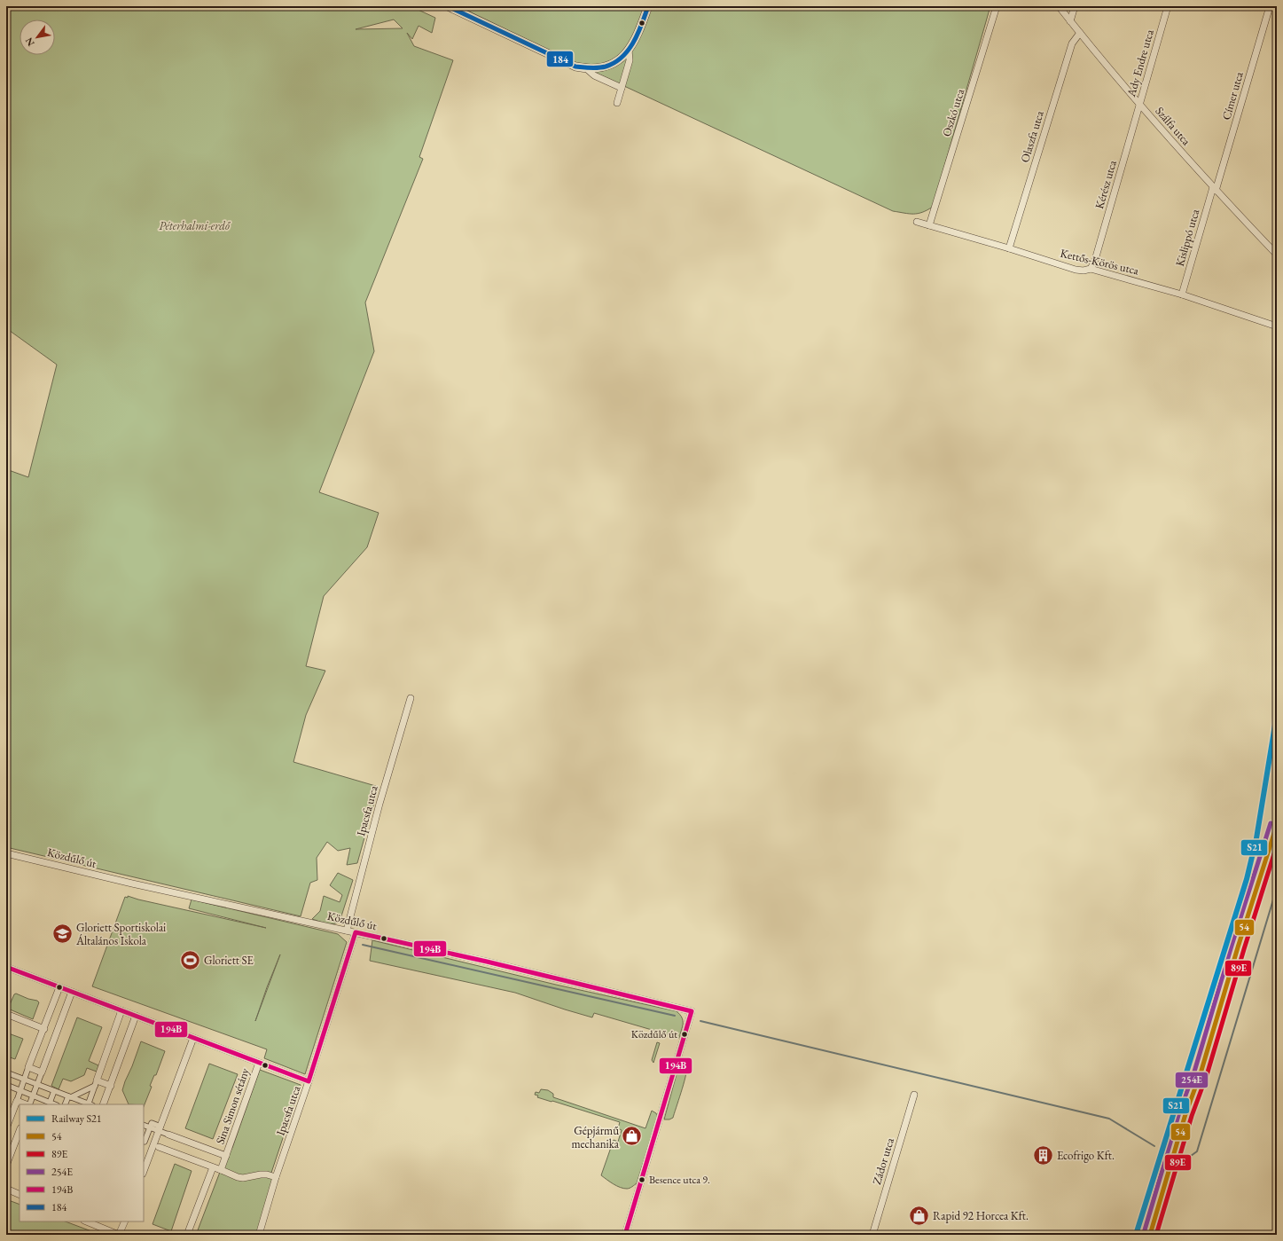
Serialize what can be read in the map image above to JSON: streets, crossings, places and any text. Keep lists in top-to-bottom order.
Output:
{
  "streets": {
    "street": [
      "Ady Endre utca",
      "Címer utca",
      "Oszkó utca",
      "Szálfa utca",
      "Olaszfa utca",
      "Kérész utca",
      "Kislippó utca",
      "Kettős-Körös utca",
      "Ipacsfa utca",
      "Közdűlő út",
      "Sina Simon sétány",
      "Zádor utca"
    ]
  },
  "crossings": [
    ["Ady Endre utca", "Szálfa utca"],
    ["Ady Endre utca", "Kérész utca"],
    ["Címer utca", "Szálfa utca"],
    ["Címer utca", "Kislippó utca"],
    ["Oszkó utca", "Kettős-Körös utca"],
    ["Szálfa utca", "Olaszfa utca"],
    ["Szálfa utca", "Kérész utca"],
    ["Szálfa utca", "Kislippó utca"],
    ["Olaszfa utca", "Kettős-Körös utca"],
    ["Kérész utca", "Kettős-Körös utca"],
    ["Kislippó utca", "Kettős-Körös utca"],
    ["Ipacsfa utca", "Közdűlő út"]
  ],
  "parks": ["Péterhalmi-erdő"],
  "places": {
    "school or university": ["Gloriett Sportiskolai Általános Iskola"],
    "sports": ["Gloriett SE"],
    "other": ["Közdűlő út", "Besence utca 9."],
    "shop": ["Gépjármű mechanika", "Rapid 92 Horcea Kft."],
    "building": ["Ecofrigo Kft."]
  },
  "lines": [
    "transit line 184",
    "rail line S21",
    "transit line 254E",
    "transit line 54",
    "transit line 89E",
    "transit line 194B"
  ],
  "legend": [
    "Railway S21",
    "54",
    "89E",
    "254E",
    "194B",
    "184"
  ],
  "north": "bottom left"
}
